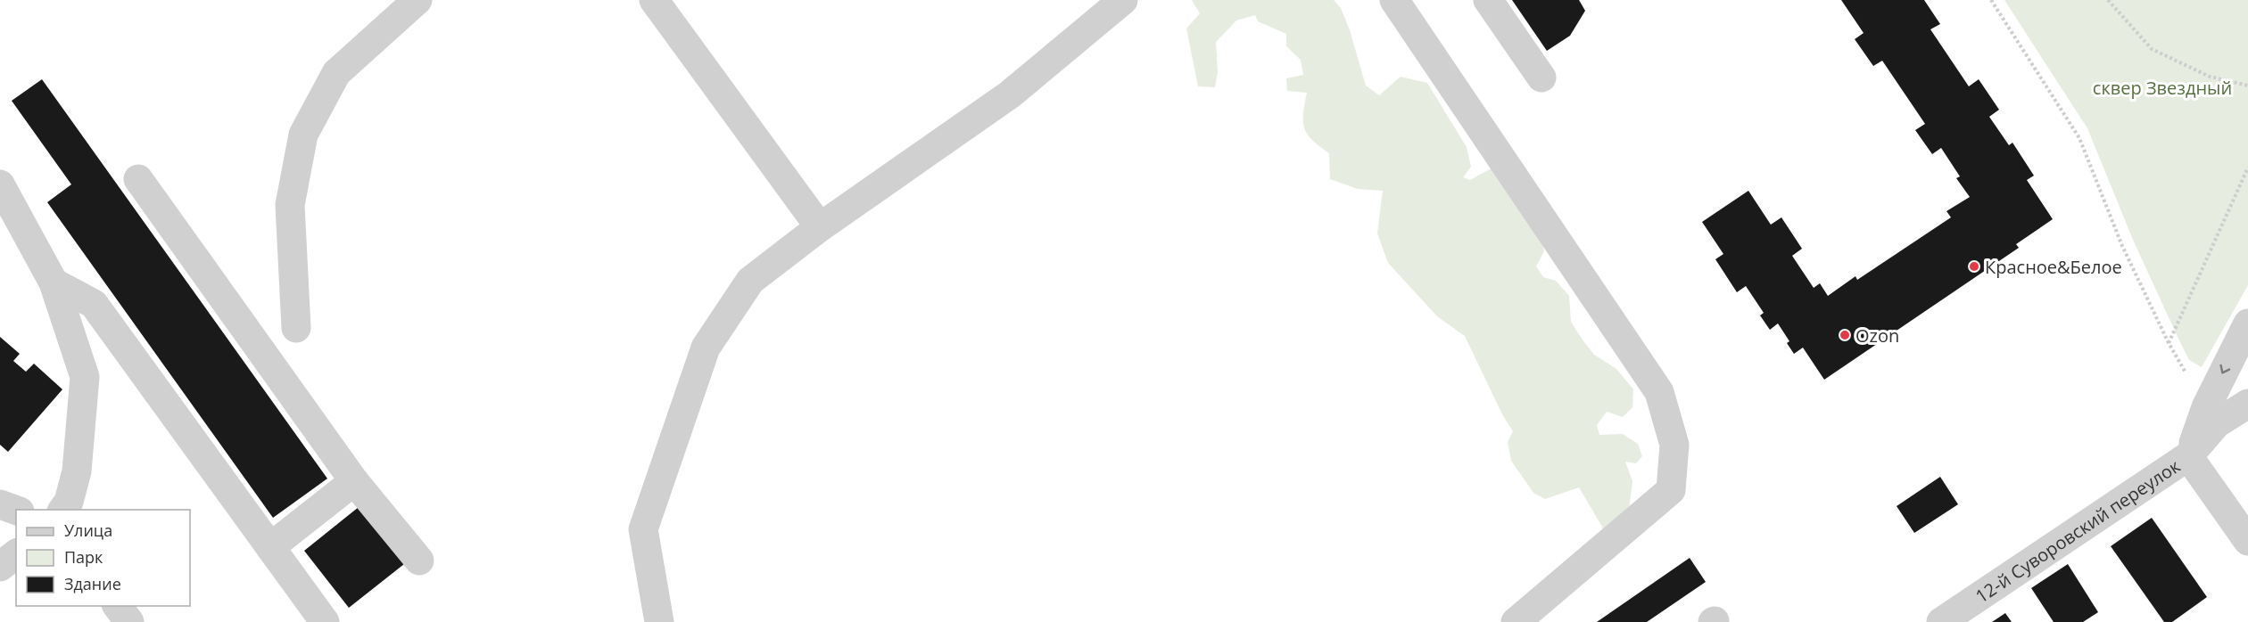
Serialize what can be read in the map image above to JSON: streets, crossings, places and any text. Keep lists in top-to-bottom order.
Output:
{
  "streets": {
    "street": ["12-й Суворовский переулок"]
  },
  "parks": ["сквер Звездный"],
  "places": ["Красное&Белое", "Ozon"],
  "legend": ["Улица", "Парк", "Здание"]
}
